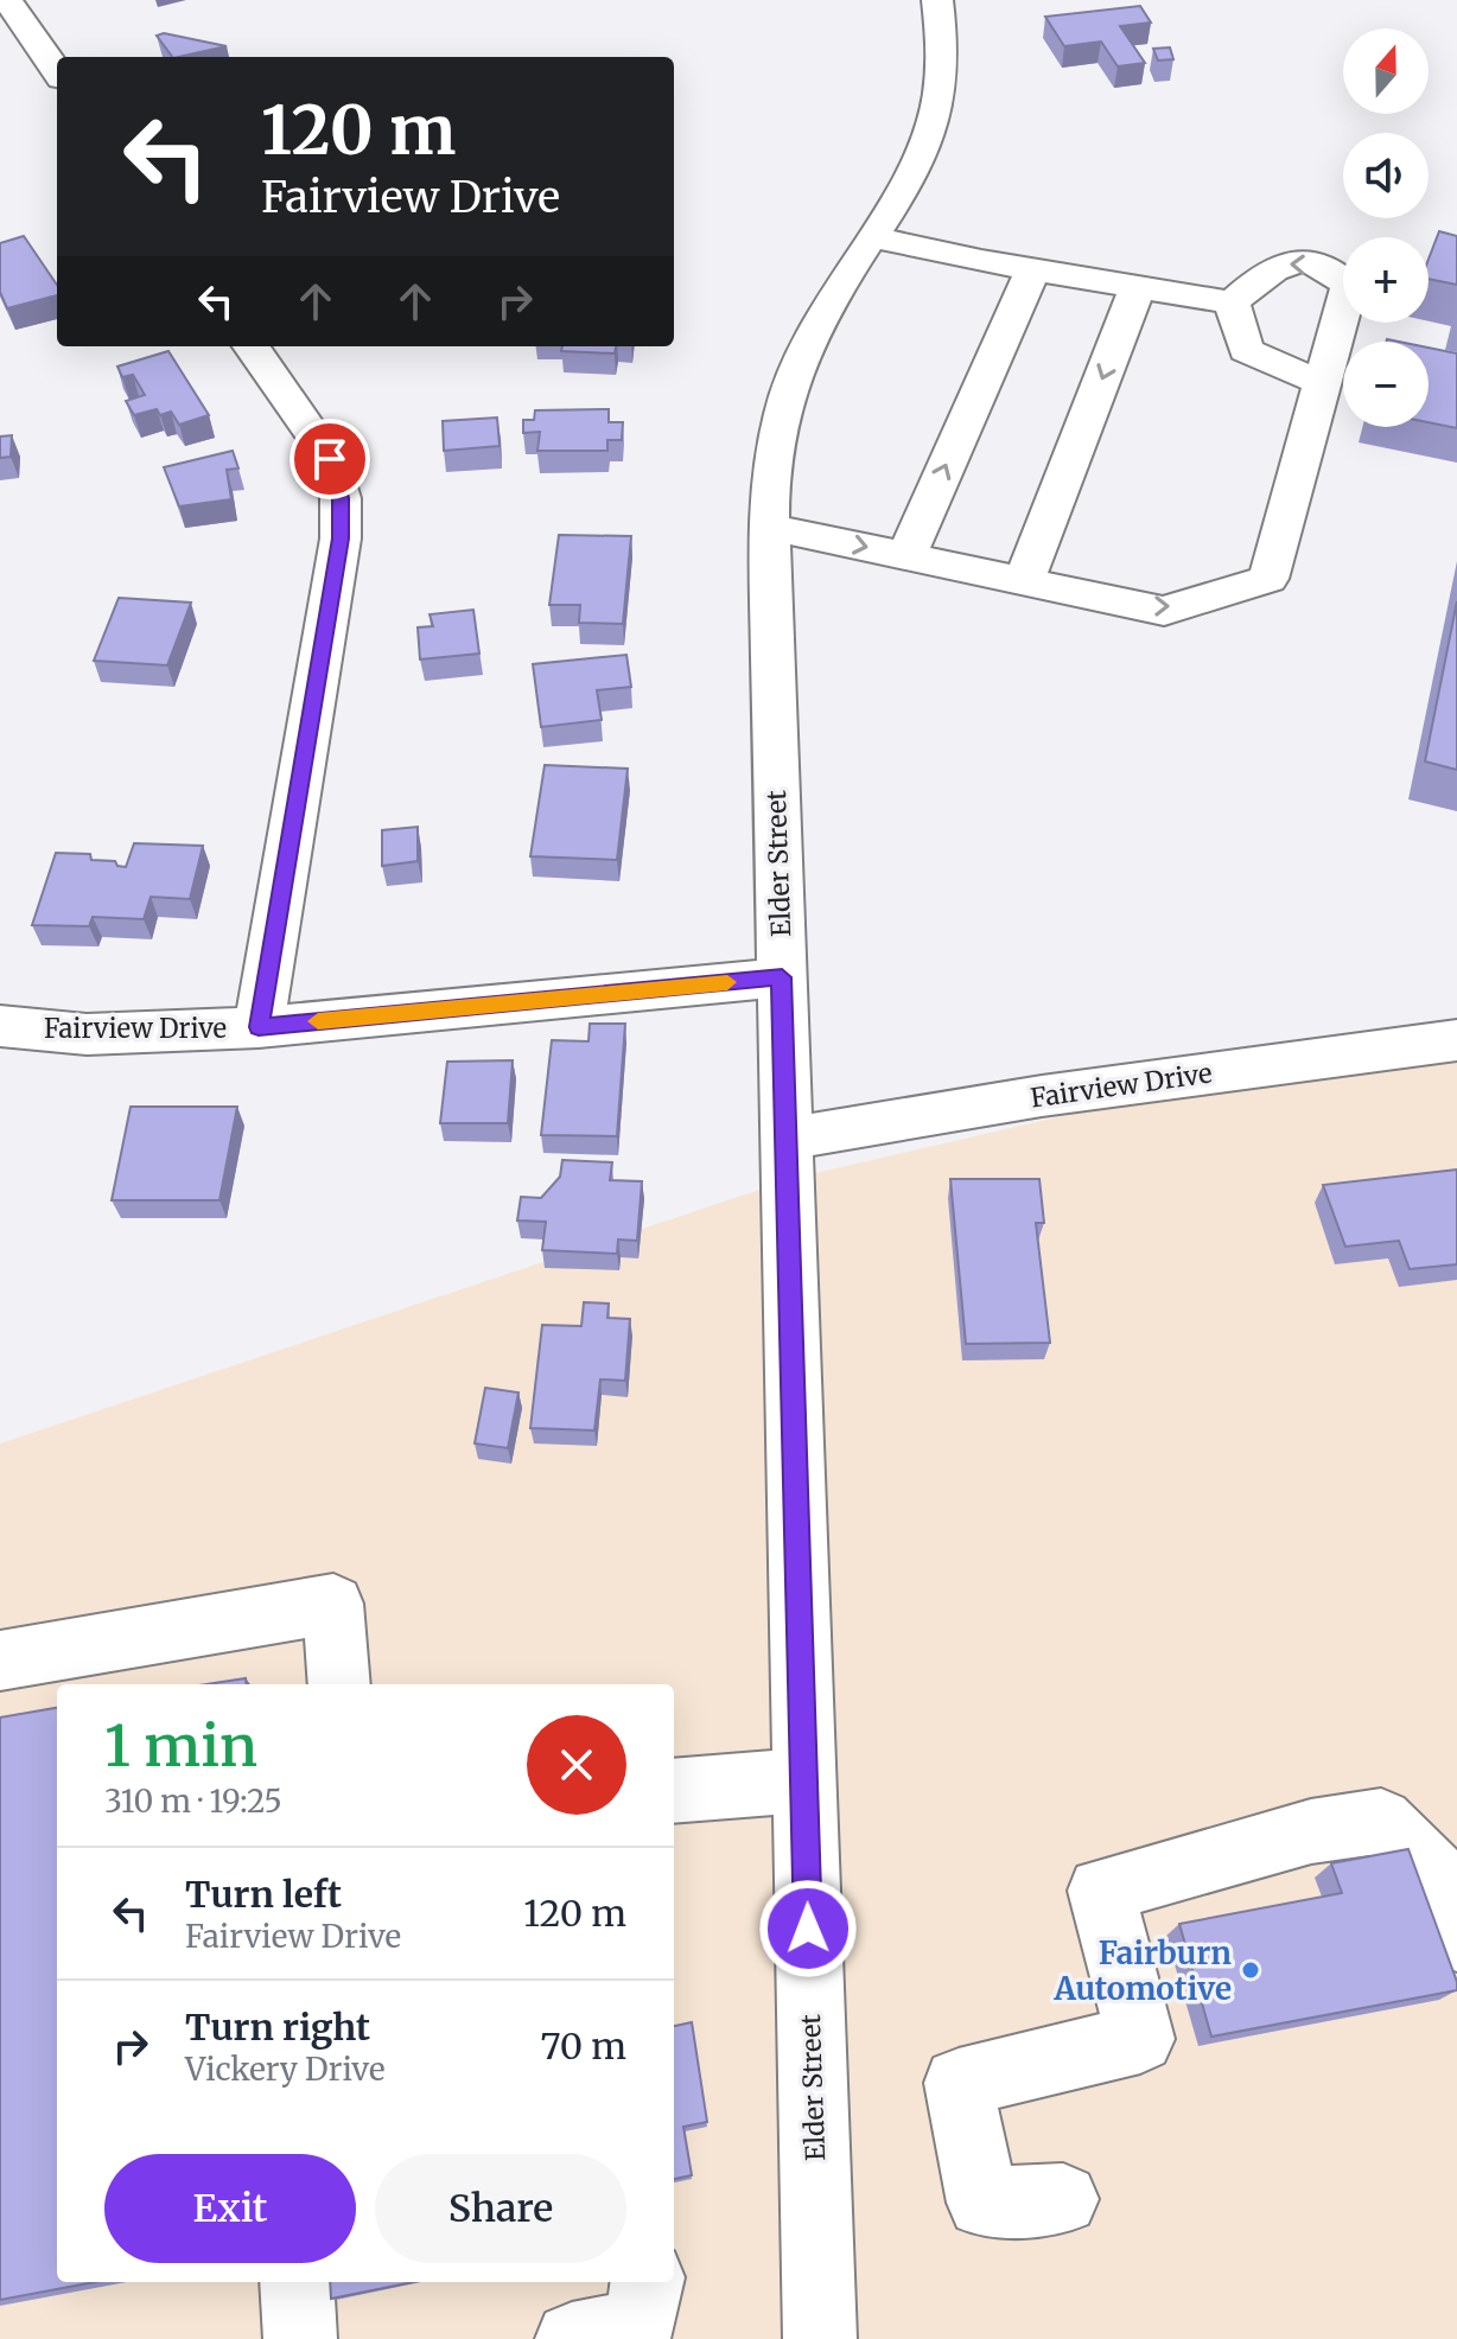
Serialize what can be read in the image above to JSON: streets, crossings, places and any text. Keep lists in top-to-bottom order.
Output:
{
  "streets": {
    "street": ["Elder Street", "Fairview Drive"]
  },
  "crossings": [
    ["Elder Street", "Fairview Drive"]
  ],
  "places": ["Fairburn Automotive"],
  "north": "top",
  "page": {
    "map_buttons": ["+", "−"],
    "turn": ["120 m", "Fairview Drive"],
    "heading": ["1 min", "310 m · 19:25"],
    "list": [
      {
        "name": "Turn left",
        "note": "Fairview Drive",
        "value": "120 m"
      },
      {
        "name": "Turn right",
        "note": "Vickery Drive",
        "value": "70 m"
      }
    ],
    "buttons": ["Exit", "Share"]
  }
}
